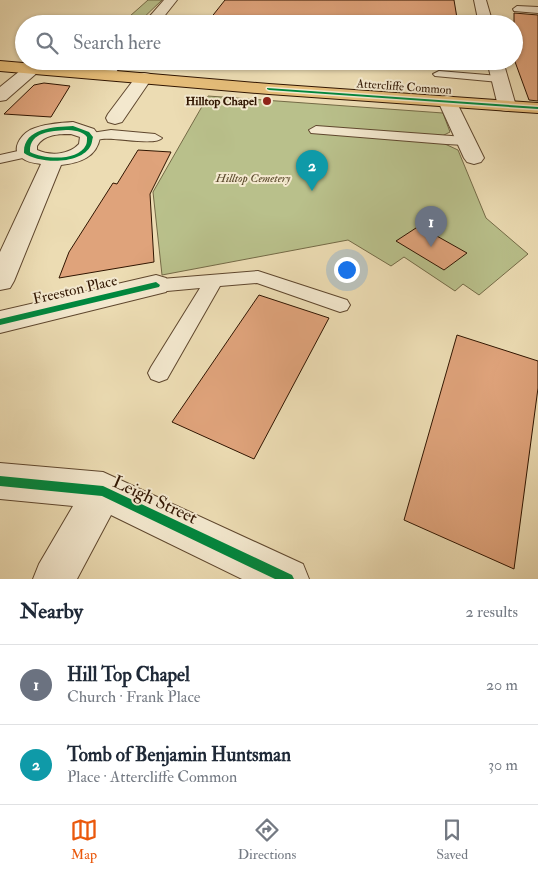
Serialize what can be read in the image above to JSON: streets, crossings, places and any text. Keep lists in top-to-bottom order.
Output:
{
  "streets": {
    "main road": ["Attercliffe Common"],
    "street": ["Freeston Place", "Leigh Street"]
  },
  "parks": ["Hilltop Cemetery"],
  "places": ["Hilltop Chapel"],
  "page": {
    "search": "Search here",
    "pins": ["2", "1"],
    "heading": ["Nearby", "2 results"],
    "list": [
      {
        "mark": "1",
        "name": "Hill Top Chapel",
        "note": "Church · Frank Place",
        "value": "20 m"
      },
      {
        "mark": "2",
        "name": "Tomb of Benjamin Huntsman",
        "note": "Place · Attercliffe Common",
        "value": "30 m"
      }
    ],
    "nav": ["Map", "Directions", "Saved"]
  }
}
